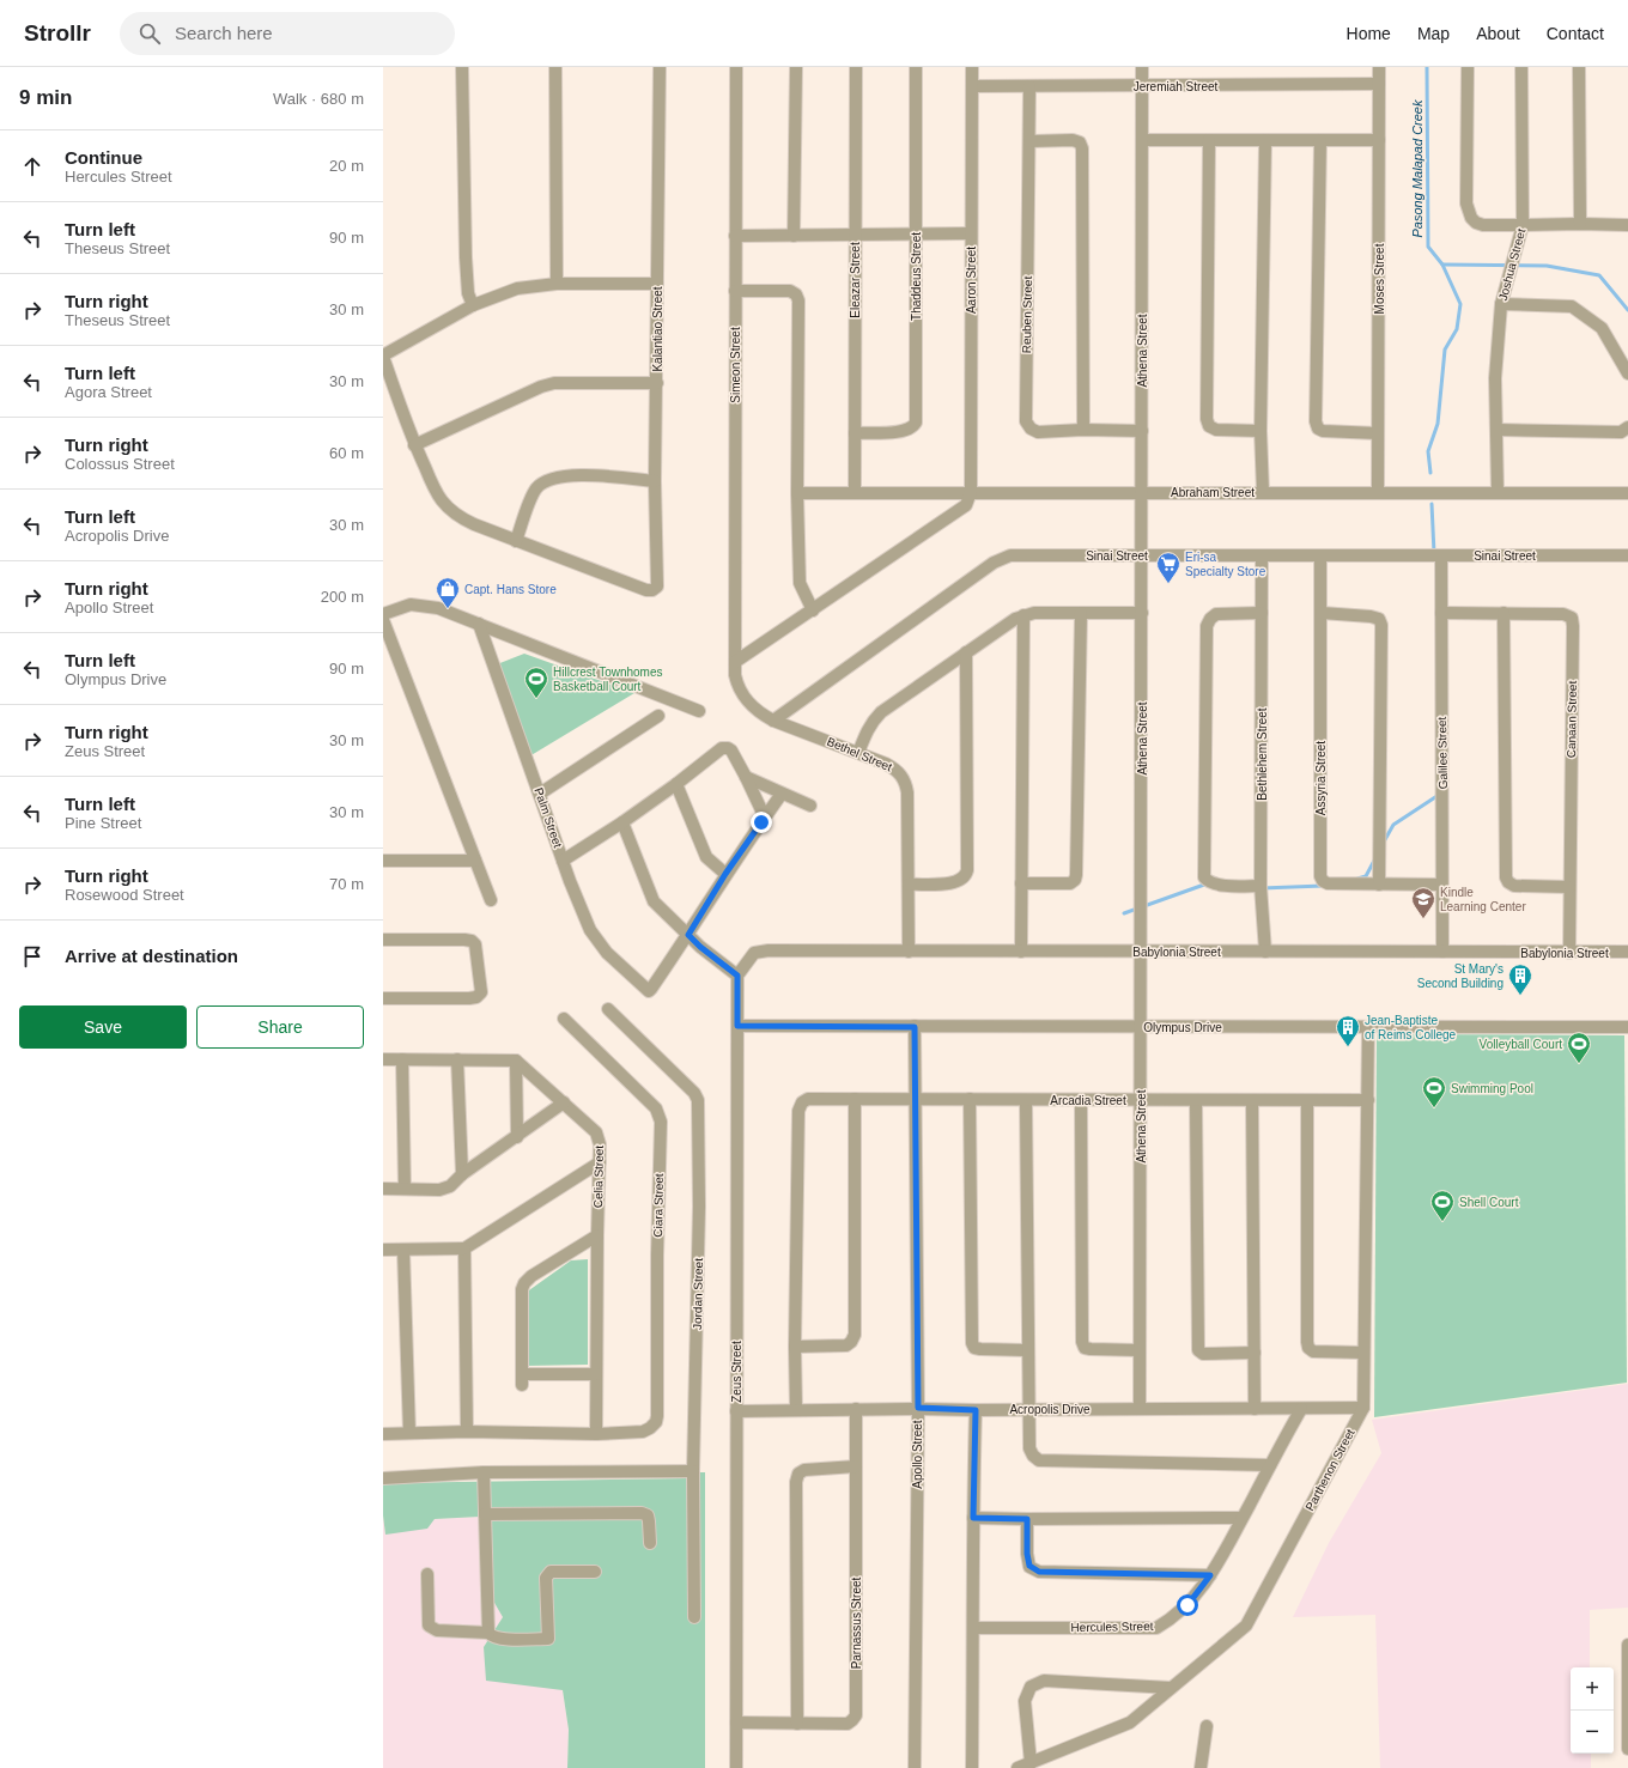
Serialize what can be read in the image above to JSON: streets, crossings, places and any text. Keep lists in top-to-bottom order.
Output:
{
  "streets": {
    "street": [
      "Jeremiah Street",
      "Joshua Street",
      "Thaddeus Street",
      "Moses Street",
      "Eleazar Street",
      "Aaron Street",
      "Reuben Street",
      "Kalantiao Street",
      "Athena Street",
      "Simeon Street",
      "Abraham Street",
      "Sinai Street",
      "Canaan Street",
      "Galilee Street",
      "Bethel Street",
      "Bethlehem Street",
      "Assyria Street",
      "Palm Street",
      "Babylonia Street",
      "Olympus Drive",
      "Arcadia Street",
      "Celia Street",
      "Ciara Street",
      "Jordan Street",
      "Zeus Street",
      "Acropolis Drive",
      "Apollo Street",
      "Parthenon Street",
      "Parnassus Street",
      "Hercules Street"
    ]
  },
  "crossings": [
    ["Jeremiah Street", "Moses Street"],
    ["Jeremiah Street", "Aaron Street"],
    ["Jeremiah Street", "Reuben Street"],
    ["Jeremiah Street", "Athena Street"],
    ["Joshua Street", "Abraham Street"],
    ["Thaddeus Street", "Eleazar Street"],
    ["Moses Street", "Abraham Street"],
    ["Eleazar Street", "Abraham Street"],
    ["Aaron Street", "Abraham Street"],
    ["Reuben Street", "Athena Street"],
    ["Athena Street", "Abraham Street"],
    ["Athena Street", "Sinai Street"],
    ["Athena Street", "Babylonia Street"],
    ["Athena Street", "Olympus Drive"],
    ["Athena Street", "Arcadia Street"],
    ["Athena Street", "Acropolis Drive"],
    ["Simeon Street", "Bethel Street"],
    ["Sinai Street", "Galilee Street"],
    ["Sinai Street", "Bethel Street"],
    ["Sinai Street", "Bethlehem Street"],
    ["Sinai Street", "Assyria Street"],
    ["Canaan Street", "Galilee Street"],
    ["Canaan Street", "Babylonia Street"],
    ["Galilee Street", "Assyria Street"],
    ["Galilee Street", "Babylonia Street"],
    ["Bethel Street", "Babylonia Street"],
    ["Bethlehem Street", "Babylonia Street"],
    ["Babylonia Street", "Zeus Street"],
    ["Olympus Drive", "Zeus Street"],
    ["Olympus Drive", "Apollo Street"],
    ["Olympus Drive", "Parthenon Street"],
    ["Arcadia Street", "Apollo Street"],
    ["Arcadia Street", "Parthenon Street"],
    ["Celia Street", "Ciara Street"],
    ["Zeus Street", "Acropolis Drive"],
    ["Zeus Street", "Parnassus Street"],
    ["Acropolis Drive", "Apollo Street"],
    ["Acropolis Drive", "Parthenon Street"],
    ["Acropolis Drive", "Parnassus Street"],
    ["Acropolis Drive", "Hercules Street"]
  ],
  "water": ["Pasong Malapad Creek"],
  "places": {
    "supermarket": ["Eri-sa Specialty Store"],
    "shop": ["Capt. Hans Store"],
    "sports": [
      "Hillcrest Townhomes Basketball Court",
      "Volleyball Court",
      "Swimming Pool",
      "Shell Court"
    ],
    "school or university": ["Kindle Learning Center"],
    "building": ["St Mary's Second Building", "Jean-Baptiste of Reims College"]
  },
  "page": {
    "header": "Strollr",
    "search": "Search here",
    "nav": [
      "Home",
      "Map",
      "About",
      "Contact"
    ],
    "heading": ["9 min", "Walk · 680 m"],
    "list": [
      ["Continue", "Hercules Street", "20 m"],
      ["Turn left", "Theseus Street", "90 m"],
      ["Turn right", "Theseus Street", "30 m"],
      ["Turn left", "Agora Street", "30 m"],
      ["Turn right", "Colossus Street", "60 m"],
      ["Turn left", "Acropolis Drive", "30 m"],
      ["Turn right", "Apollo Street", "200 m"],
      ["Turn left", "Olympus Drive", "90 m"],
      ["Turn right", "Zeus Street", "30 m"],
      ["Turn left", "Pine Street", "30 m"],
      ["Turn right", "Rosewood Street", "70 m"],
      "Arrive at destination"
    ],
    "buttons": ["Save", "Share"],
    "map_buttons": ["+", "−"]
  }
}
